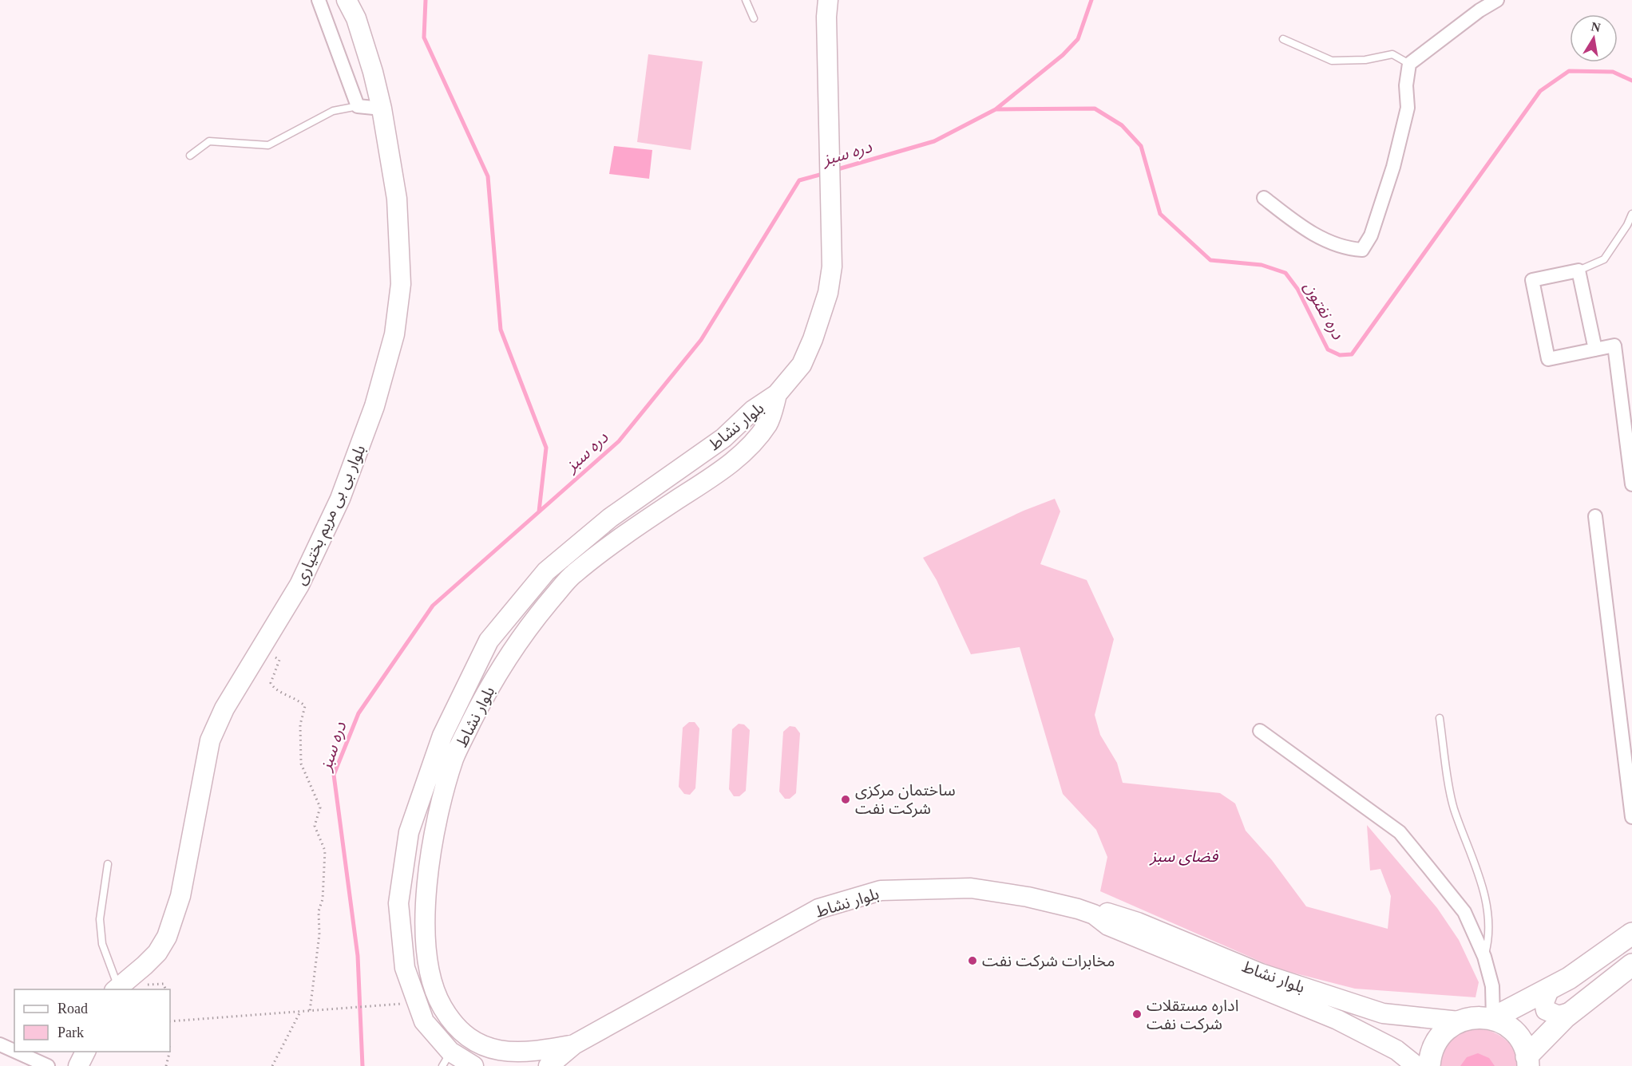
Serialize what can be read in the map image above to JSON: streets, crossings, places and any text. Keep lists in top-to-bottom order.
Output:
{
  "streets": {
    "main road": ["بلوار نشاط", "بلوار بی بی مریم بختیاری"]
  },
  "water": ["دره سبز", "دره نفتون"],
  "parks": ["فضای سبز"],
  "places": ["ساختمان مرکزی شرکت نفت", "مخابرات شرکت نفت", "اداره مستقلات شرکت نفت"],
  "legend": ["Road", "Park"],
  "north": "top"
}
